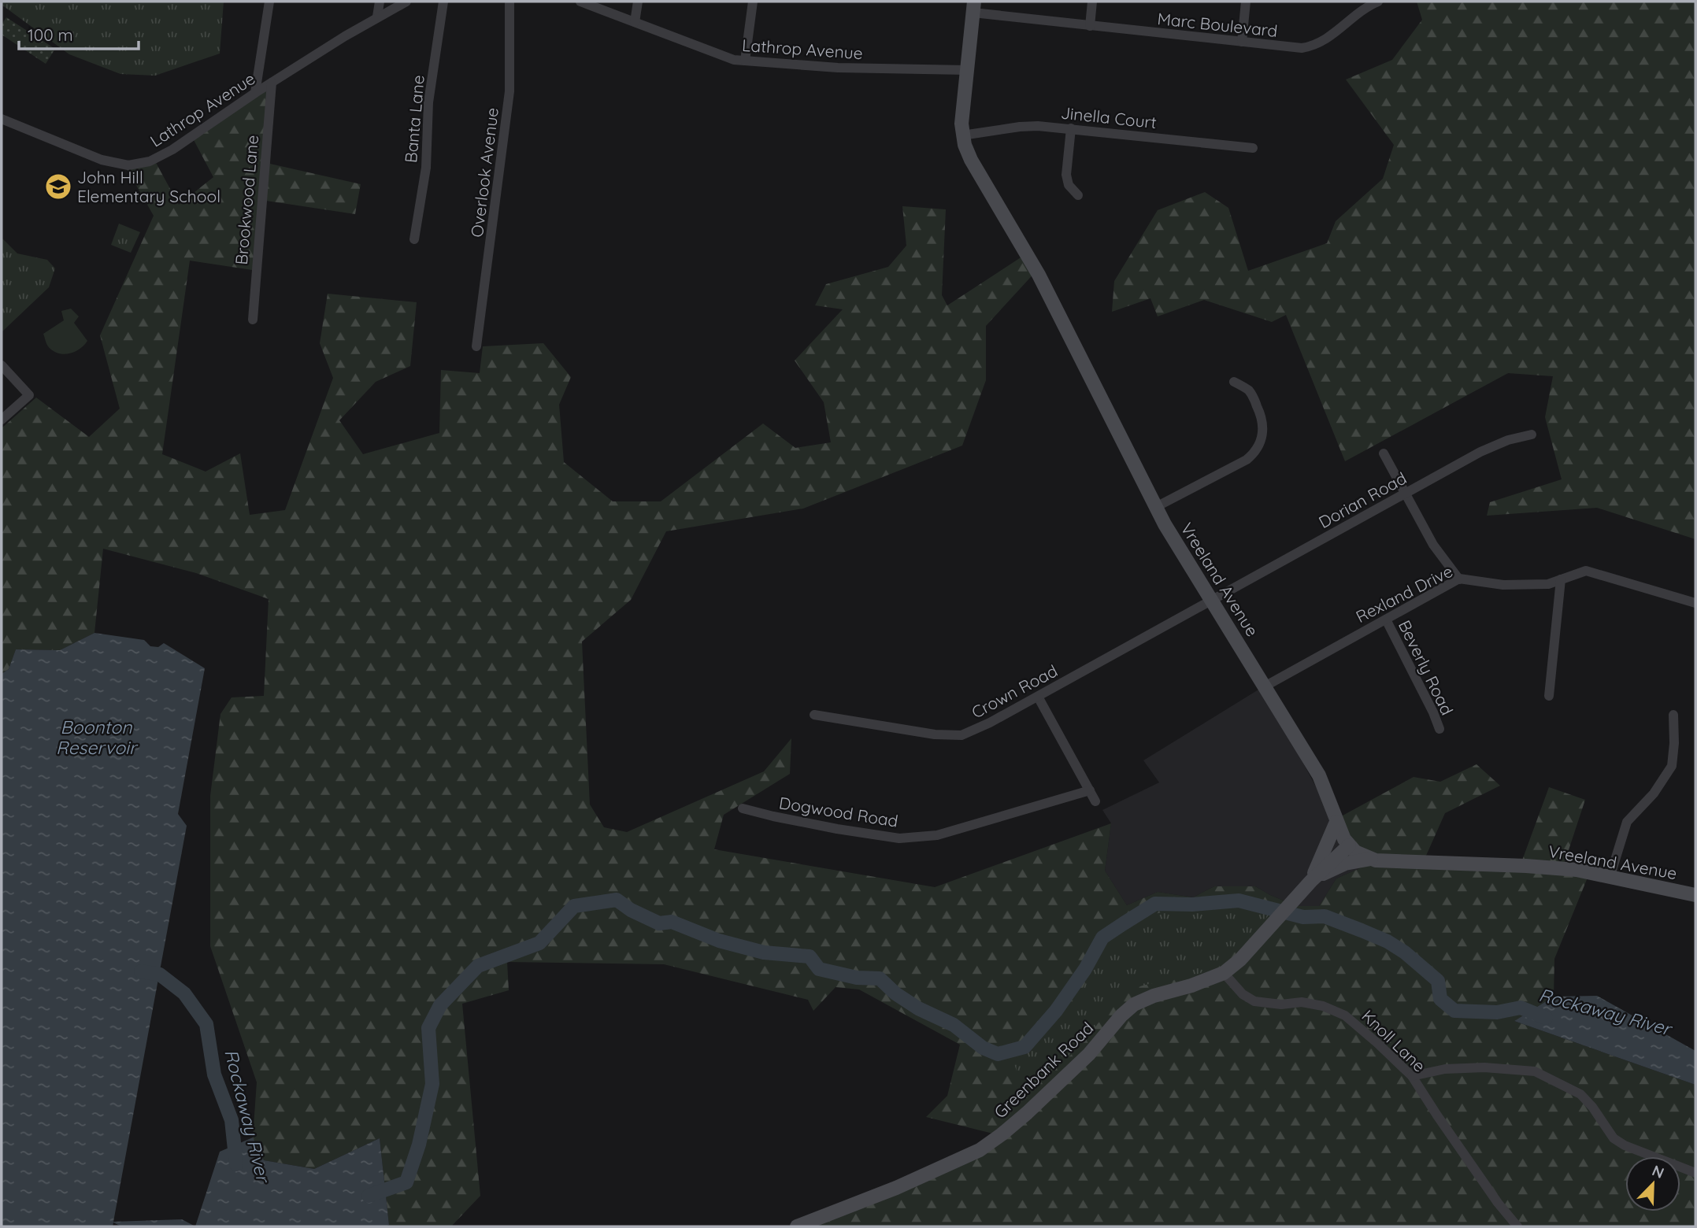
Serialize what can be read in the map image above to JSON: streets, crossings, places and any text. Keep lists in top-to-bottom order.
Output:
{
  "streets": {
    "street": [
      "Marc Boulevard",
      "Lathrop Avenue",
      "Jinella Court",
      "Banta Lane",
      "Overlook Avenue",
      "Brookwood Lane",
      "Dorian Road",
      "Vreeland Avenue",
      "Rexland Drive",
      "Beverly Road",
      "Crown Road",
      "Dogwood Road",
      "Knoll Lane",
      "Greenbank Road"
    ]
  },
  "crossings": [
    ["Marc Boulevard", "Vreeland Avenue"],
    ["Lathrop Avenue", "Brookwood Lane"],
    ["Lathrop Avenue", "Vreeland Avenue"],
    ["Jinella Court", "Vreeland Avenue"],
    ["Dorian Road", "Vreeland Avenue"],
    ["Dorian Road", "Crown Road"],
    ["Vreeland Avenue", "Rexland Drive"],
    ["Vreeland Avenue", "Crown Road"],
    ["Vreeland Avenue", "Greenbank Road"],
    ["Rexland Drive", "Beverly Road"],
    ["Knoll Lane", "Greenbank Road"]
  ],
  "water": ["Boonton Reservoir", "Rockaway River"],
  "places": {
    "school or university": ["John Hill Elementary School"]
  },
  "scale_bar": "100 m",
  "north": "top right"
}
